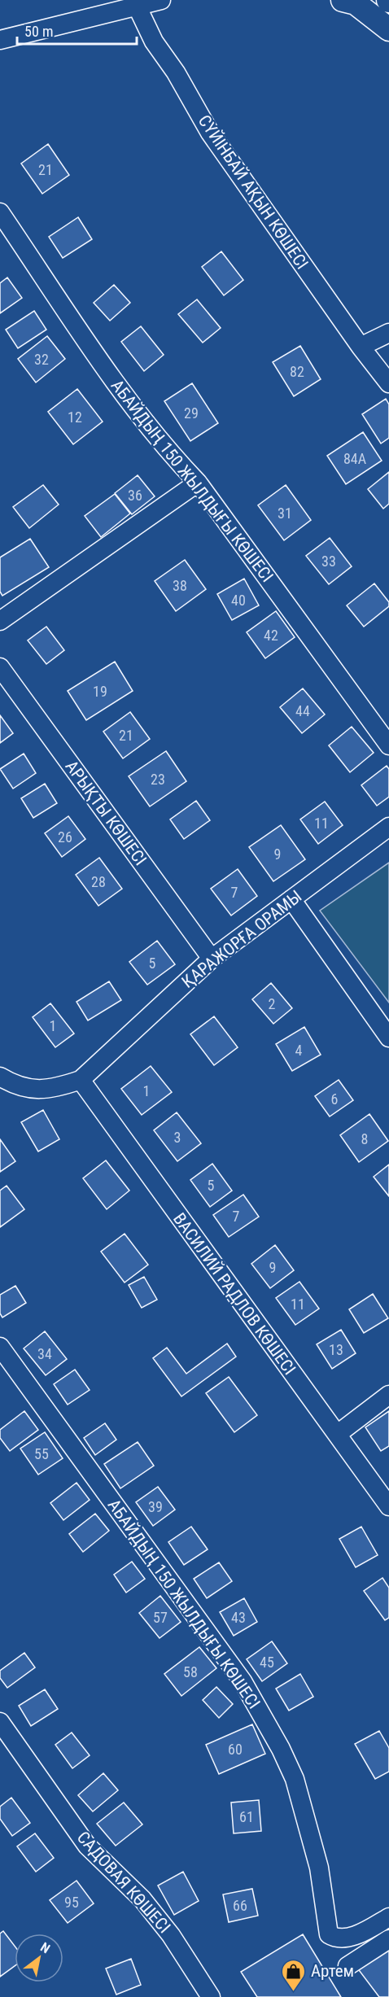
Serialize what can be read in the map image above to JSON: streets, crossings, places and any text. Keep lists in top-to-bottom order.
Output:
{
  "streets": {
    "street": [
      "СҮЙІНБАЙ АҚЫН КӨШЕСІ",
      "АБАЙДЫҢ 150 ЖЫЛДЫҒЫ КӨШЕСІ",
      "АРЫҚТЫ КӨШЕСІ",
      "ҚАРАЖОРҒА ОРАМЫ",
      "ВАСИЛИЙ РАДЛОВ КӨШЕСІ",
      "САДОВАЯ КӨШЕСІ"
    ]
  },
  "crossings": [
    ["АРЫҚТЫ КӨШЕСІ", "ҚАРАЖОРҒА ОРАМЫ"],
    ["ҚАРАЖОРҒА ОРАМЫ", "ВАСИЛИЙ РАДЛОВ КӨШЕСІ"]
  ],
  "places": {
    "shop": ["Артем"]
  },
  "house_numbers": [
    "21",
    "32",
    "82",
    "29",
    "12",
    "84А",
    "36",
    "31",
    "33",
    "38",
    "40",
    "42",
    "19",
    "44",
    "21",
    "23",
    "11",
    "26",
    "9",
    "28",
    "7",
    "5",
    "2",
    "1",
    "4",
    "1",
    "6",
    "3",
    "8",
    "5",
    "7",
    "9",
    "11",
    "13",
    "34",
    "55",
    "39",
    "57",
    "43",
    "45",
    "58",
    "60",
    "61",
    "95",
    "66"
  ],
  "scale_bar": "50 m",
  "north": "top right"
}
